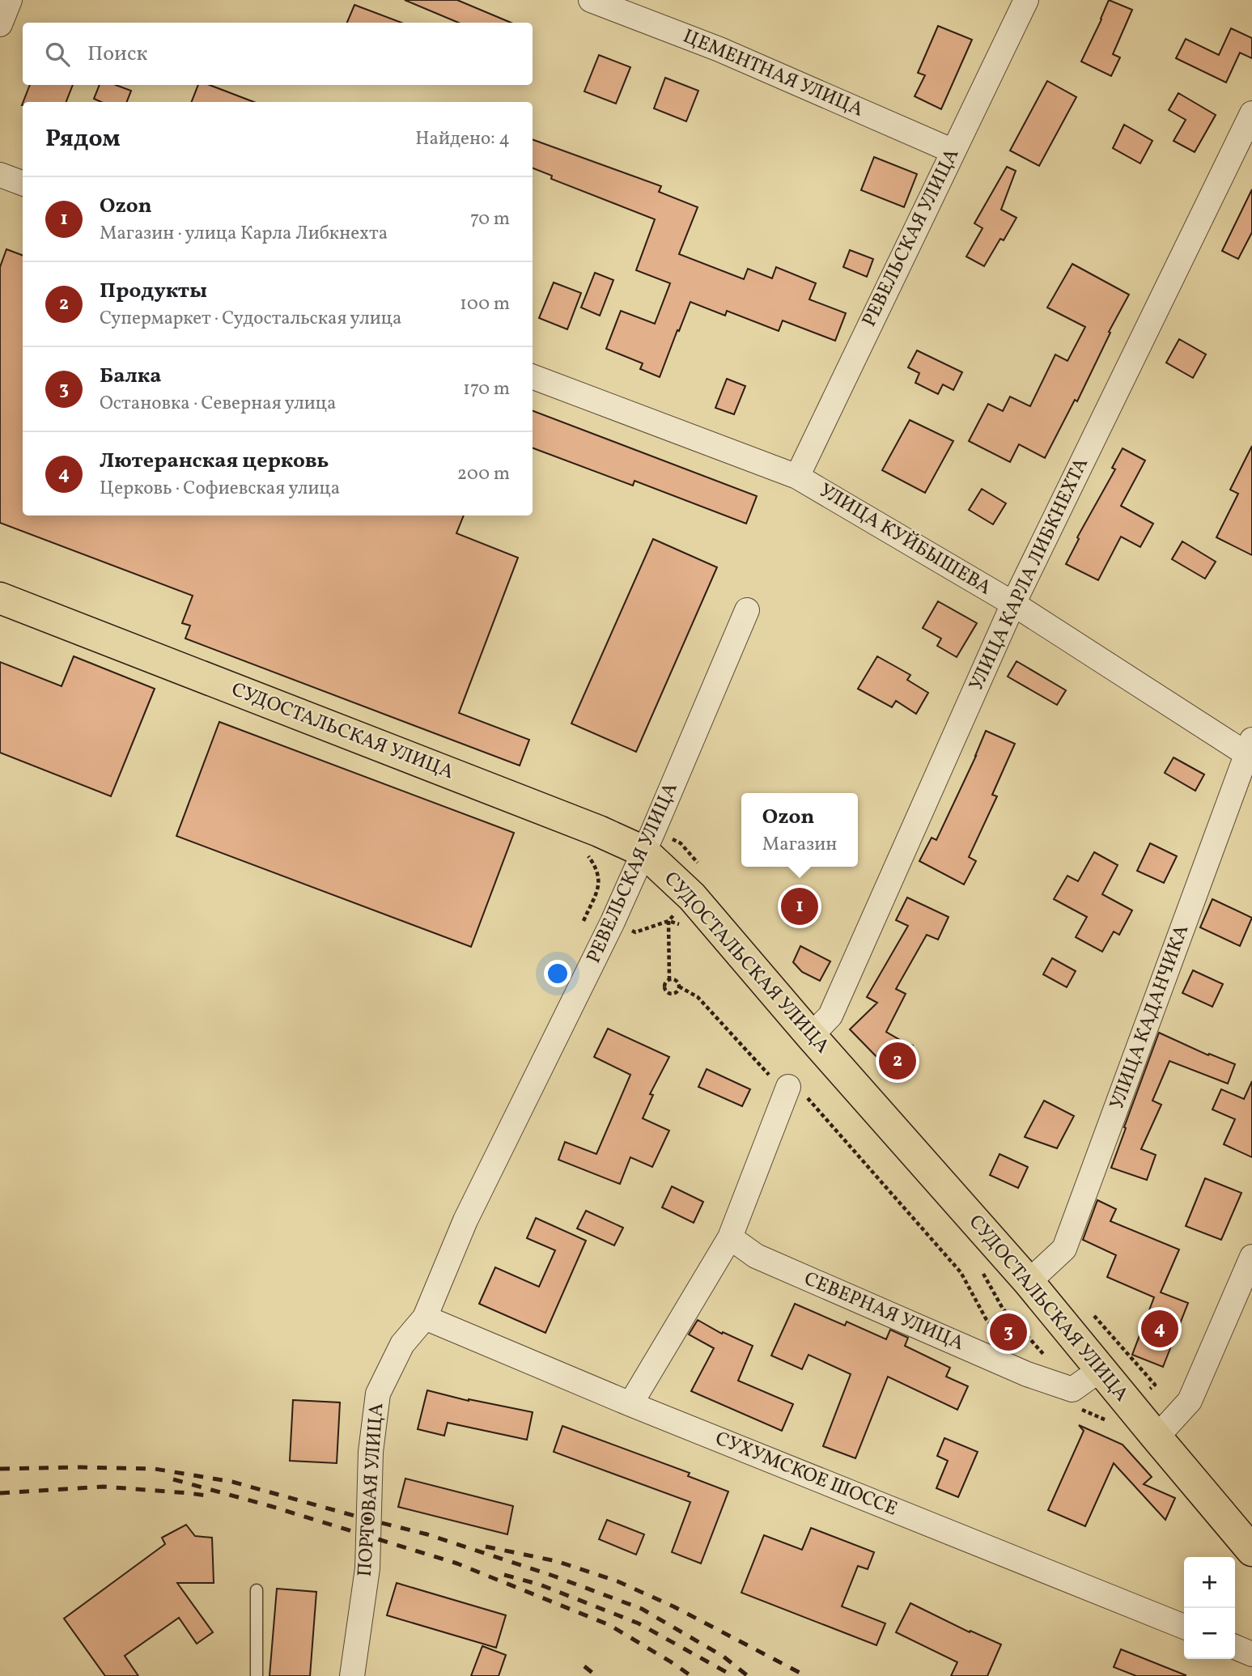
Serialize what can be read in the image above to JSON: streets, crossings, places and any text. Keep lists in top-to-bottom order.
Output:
{
  "streets": {
    "highway": ["СУДОСТАЛЬСКАЯ УЛИЦА"],
    "street": [
      "ЦЕМЕНТНАЯ УЛИЦА",
      "РЕВЕЛЬСКАЯ УЛИЦА",
      "УЛИЦА КУЙБЫШЕВА",
      "УЛИЦА КАРЛА ЛИБКНЕХТА",
      "УЛИЦА КАДАНЧИКА",
      "СЕВЕРНАЯ УЛИЦА",
      "СУХУМСКОЕ ШОССЕ",
      "ПОРТОВАЯ УЛИЦА"
    ]
  },
  "crossings": [
    ["ЦЕМЕНТНАЯ УЛИЦА", "РЕВЕЛЬСКАЯ УЛИЦА"],
    ["РЕВЕЛЬСКАЯ УЛИЦА", "УЛИЦА КУЙБЫШЕВА"],
    ["РЕВЕЛЬСКАЯ УЛИЦА", "СУДОСТАЛЬСКАЯ УЛИЦА"],
    ["РЕВЕЛЬСКАЯ УЛИЦА", "СУХУМСКОЕ ШОССЕ"],
    ["РЕВЕЛЬСКАЯ УЛИЦА", "ПОРТОВАЯ УЛИЦА"],
    ["УЛИЦА КУЙБЫШЕВА", "УЛИЦА КАРЛА ЛИБКНЕХТА"],
    ["УЛИЦА КУЙБЫШЕВА", "УЛИЦА КАДАНЧИКА"],
    ["УЛИЦА КАРЛА ЛИБКНЕХТА", "СУДОСТАЛЬСКАЯ УЛИЦА"],
    ["СУДОСТАЛЬСКАЯ УЛИЦА", "УЛИЦА КАДАНЧИКА"],
    ["СУДОСТАЛЬСКАЯ УЛИЦА", "СЕВЕРНАЯ УЛИЦА"],
    ["СУХУМСКОЕ ШОССЕ", "ПОРТОВАЯ УЛИЦА"]
  ],
  "page": {
    "search": "Поиск",
    "heading": ["Рядом", "Найдено: 4"],
    "list": [
      {
        "mark": "1",
        "name": "Ozon",
        "note": "Магазин · улица Карла Либкнехта",
        "value": "70 m"
      },
      {
        "mark": "2",
        "name": "Продукты",
        "note": "Супермаркет · Судостальская улица",
        "value": "100 m"
      },
      {
        "mark": "3",
        "name": "Балка",
        "note": "Остановка · Северная улица",
        "value": "170 m"
      },
      {
        "mark": "4",
        "name": "Лютеранская церковь",
        "note": "Церковь · Софиевская улица",
        "value": "200 m"
      }
    ],
    "popup": ["Ozon", "Магазин"],
    "pins": [
      "1",
      "2",
      "4",
      "3"
    ],
    "map_buttons": ["+", "−"]
  }
}
